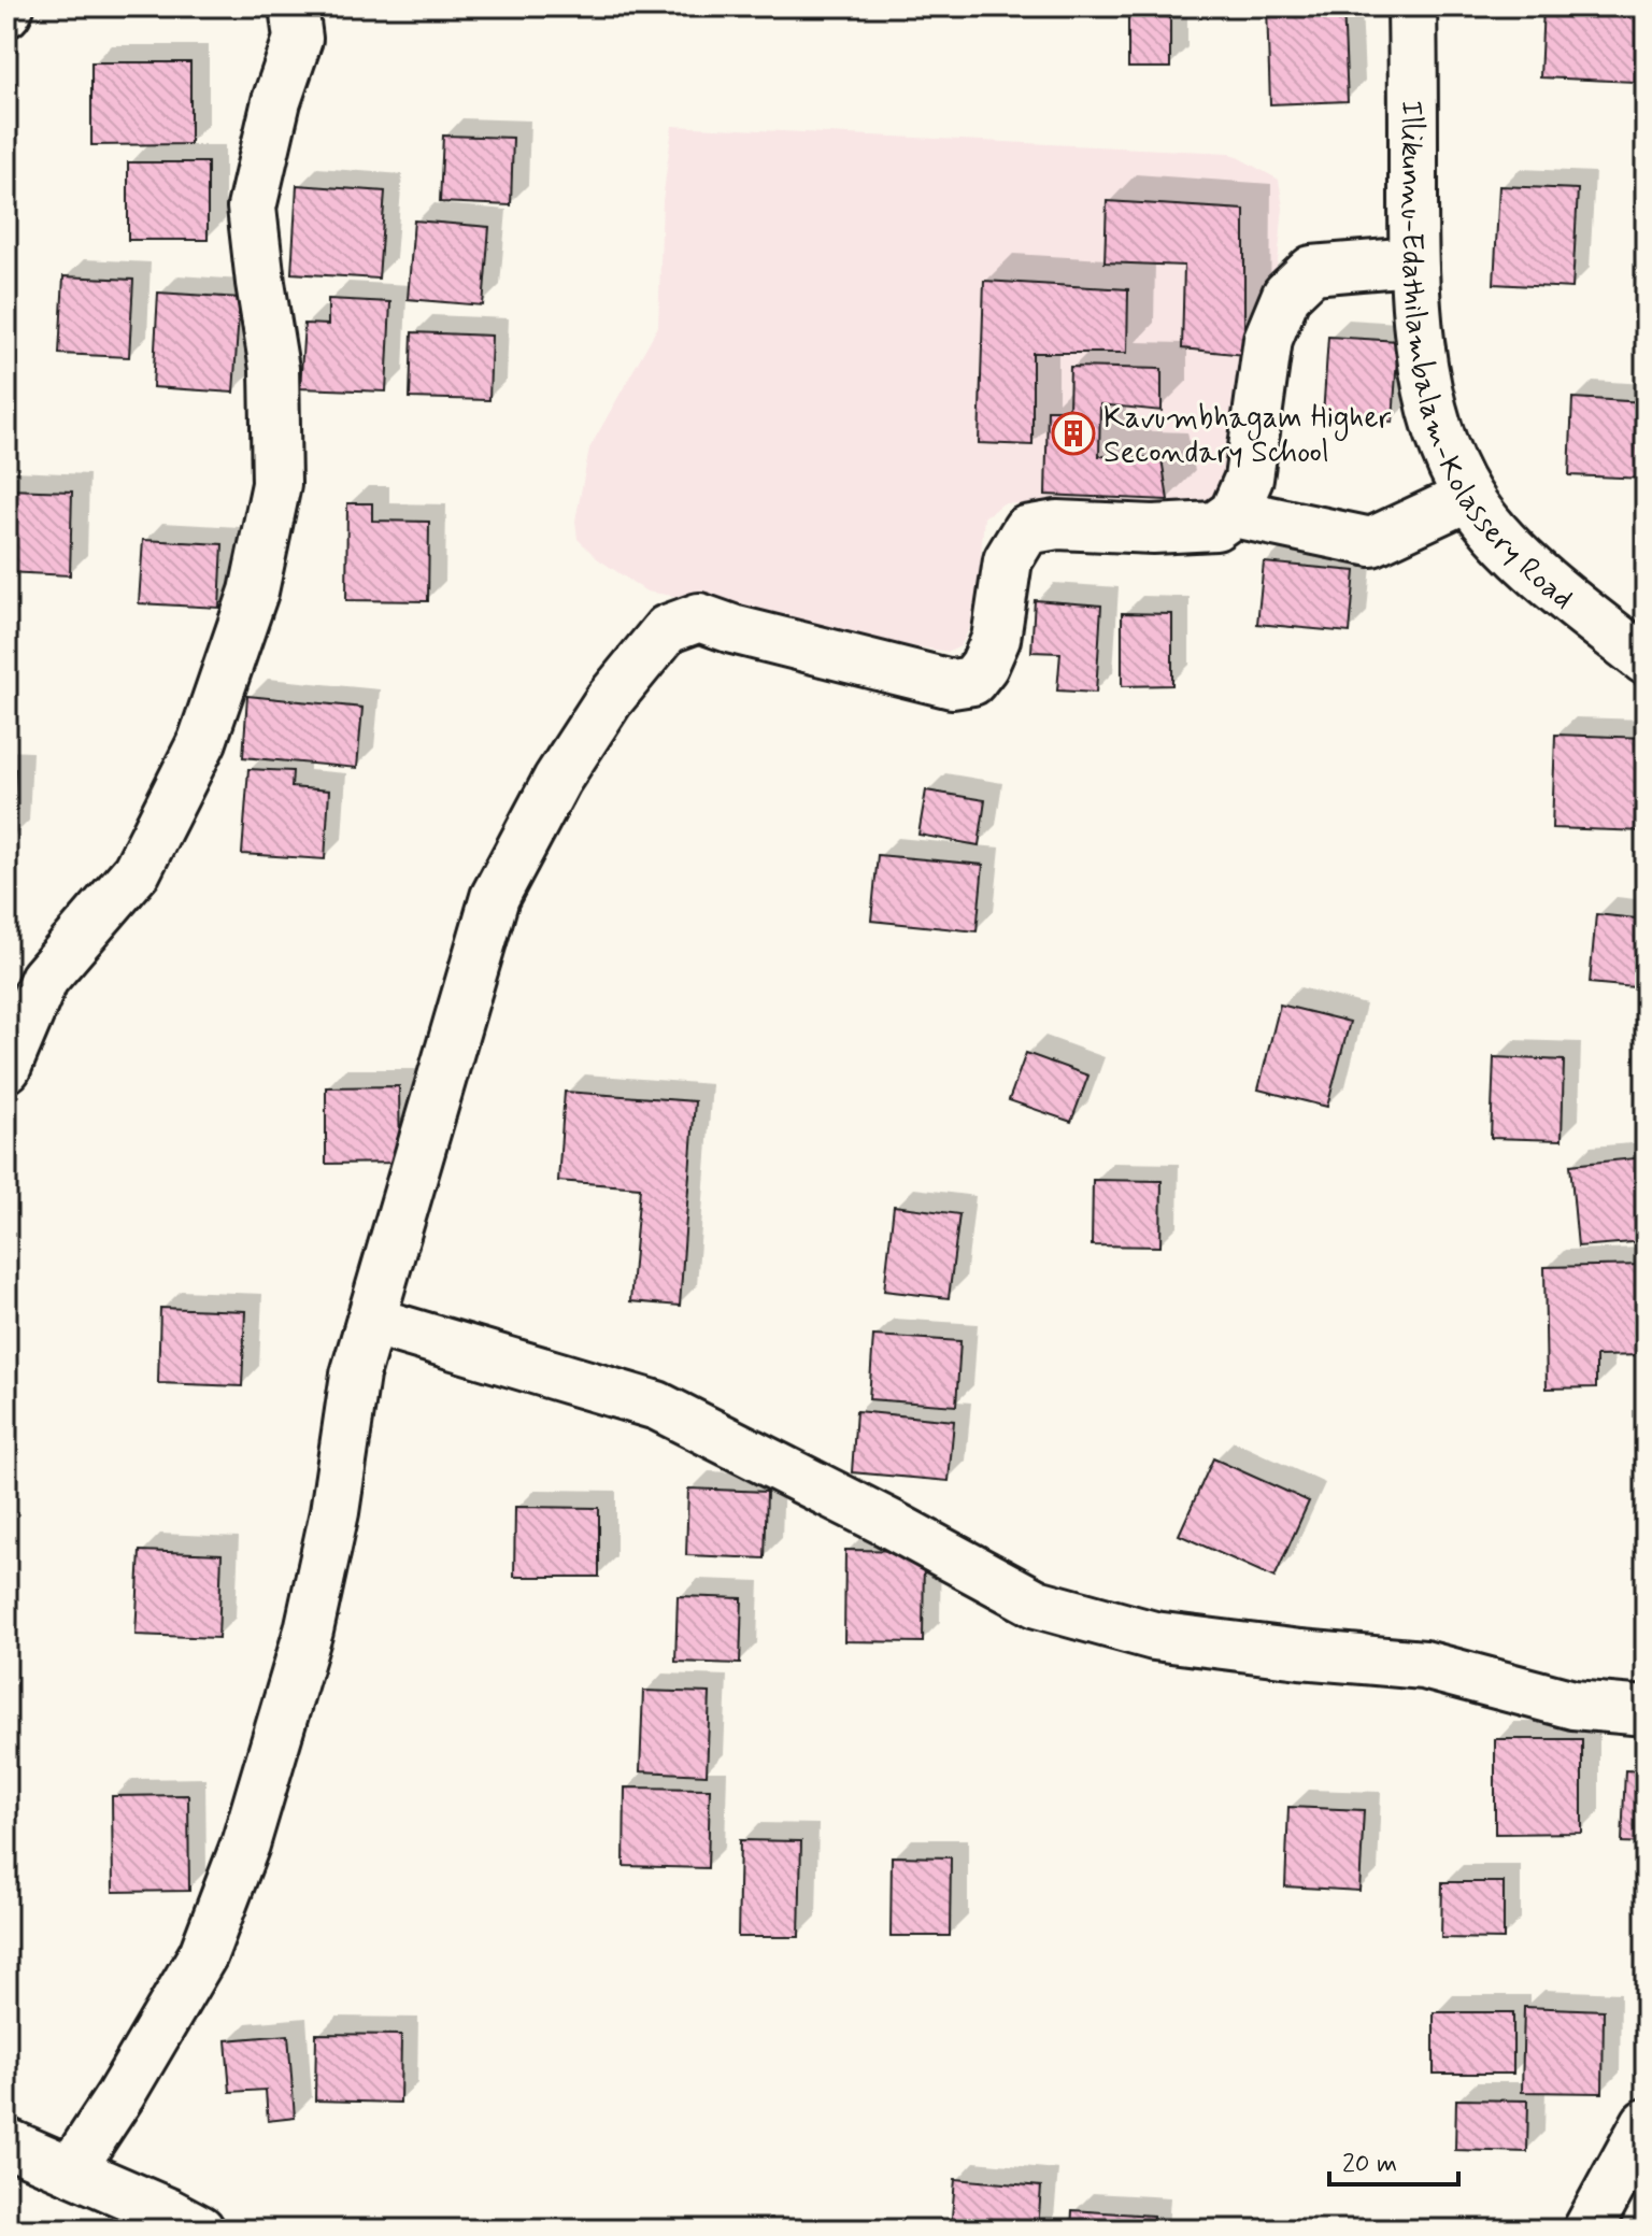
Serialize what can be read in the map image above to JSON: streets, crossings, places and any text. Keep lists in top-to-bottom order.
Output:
{
  "streets": {
    "street": ["Illikunnu-Edathilambalam-Kolassery Road"]
  },
  "places": {
    "building": ["Kavumbhagam Higher Secondary School"]
  },
  "scale_bar": "20 m"
}
